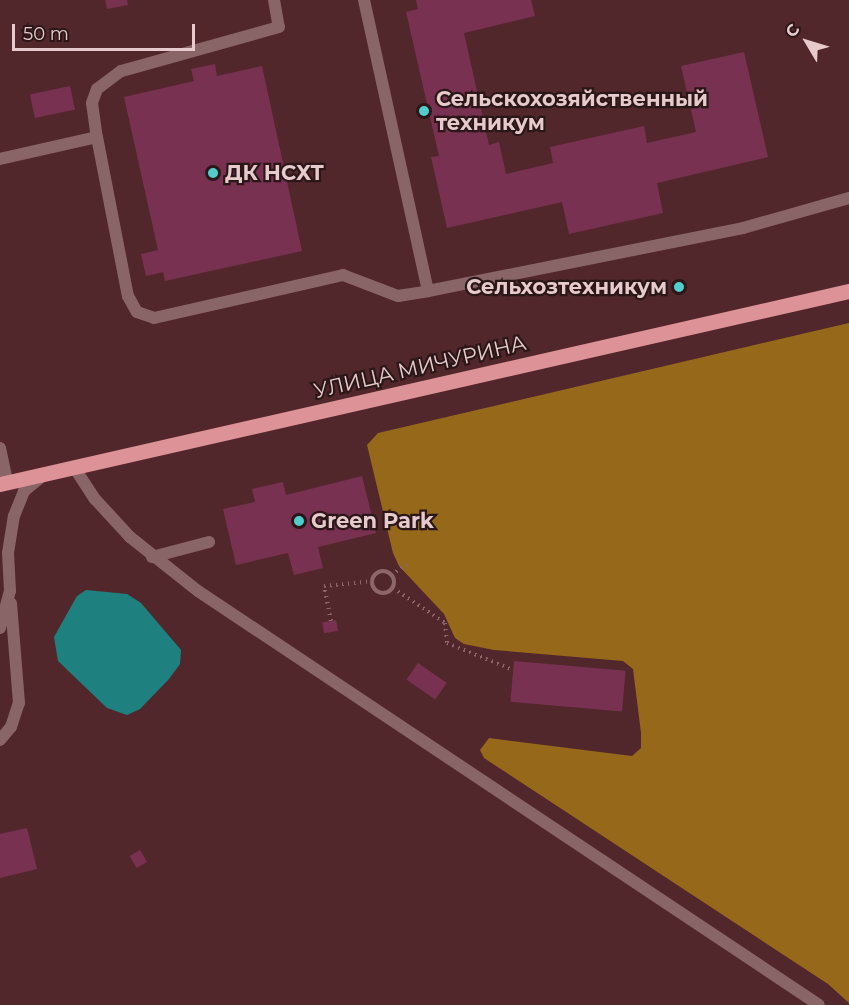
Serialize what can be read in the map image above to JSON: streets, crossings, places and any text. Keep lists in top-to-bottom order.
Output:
{
  "streets": {
    "main road": ["УЛИЦА МИЧУРИНА"]
  },
  "places": [
    "Сельскохозяйственный техникум",
    "ДК НСХТ",
    "Сельхозтехникум",
    "Green Park"
  ],
  "scale_bar": "50 m",
  "north": "top left"
}
